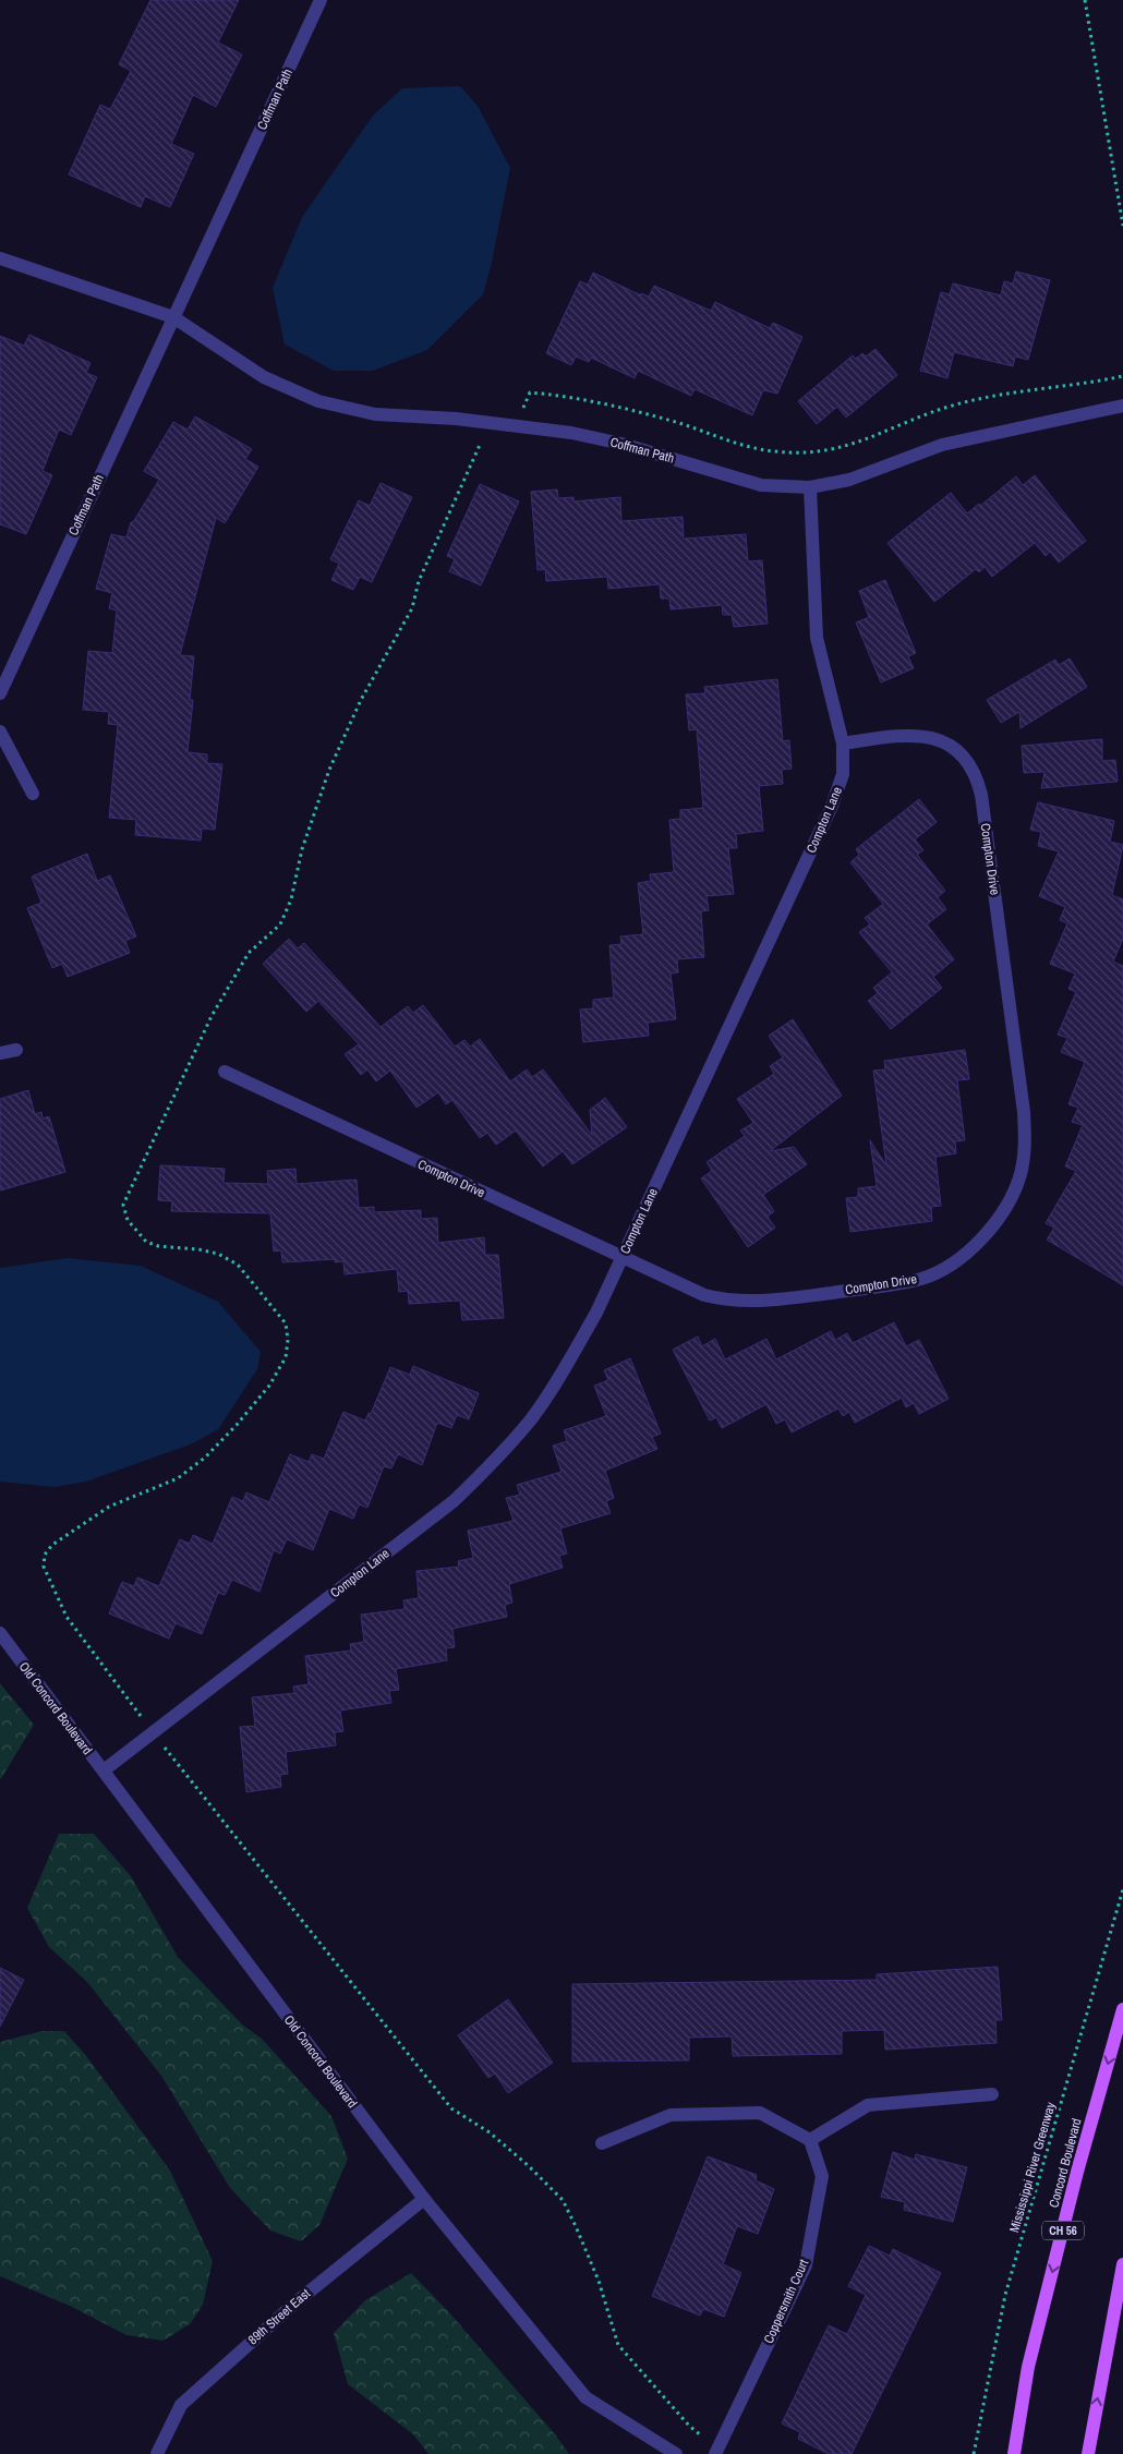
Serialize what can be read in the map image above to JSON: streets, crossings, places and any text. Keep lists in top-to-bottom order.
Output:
{
  "streets": {
    "main road": ["Concord Boulevard", "CH 56"],
    "street": [
      "Coffman Path",
      "Compton Lane",
      "Compton Drive",
      "Old Concord Boulevard",
      "Coppersmith Court",
      "89th Street East"
    ],
    "path": ["Mississippi River Greenway"]
  },
  "crossings": [
    ["Coffman Path", "Compton Lane"],
    ["Compton Lane", "Compton Drive"],
    ["Compton Lane", "Old Concord Boulevard"],
    ["Old Concord Boulevard", "89th Street East"]
  ]
}
